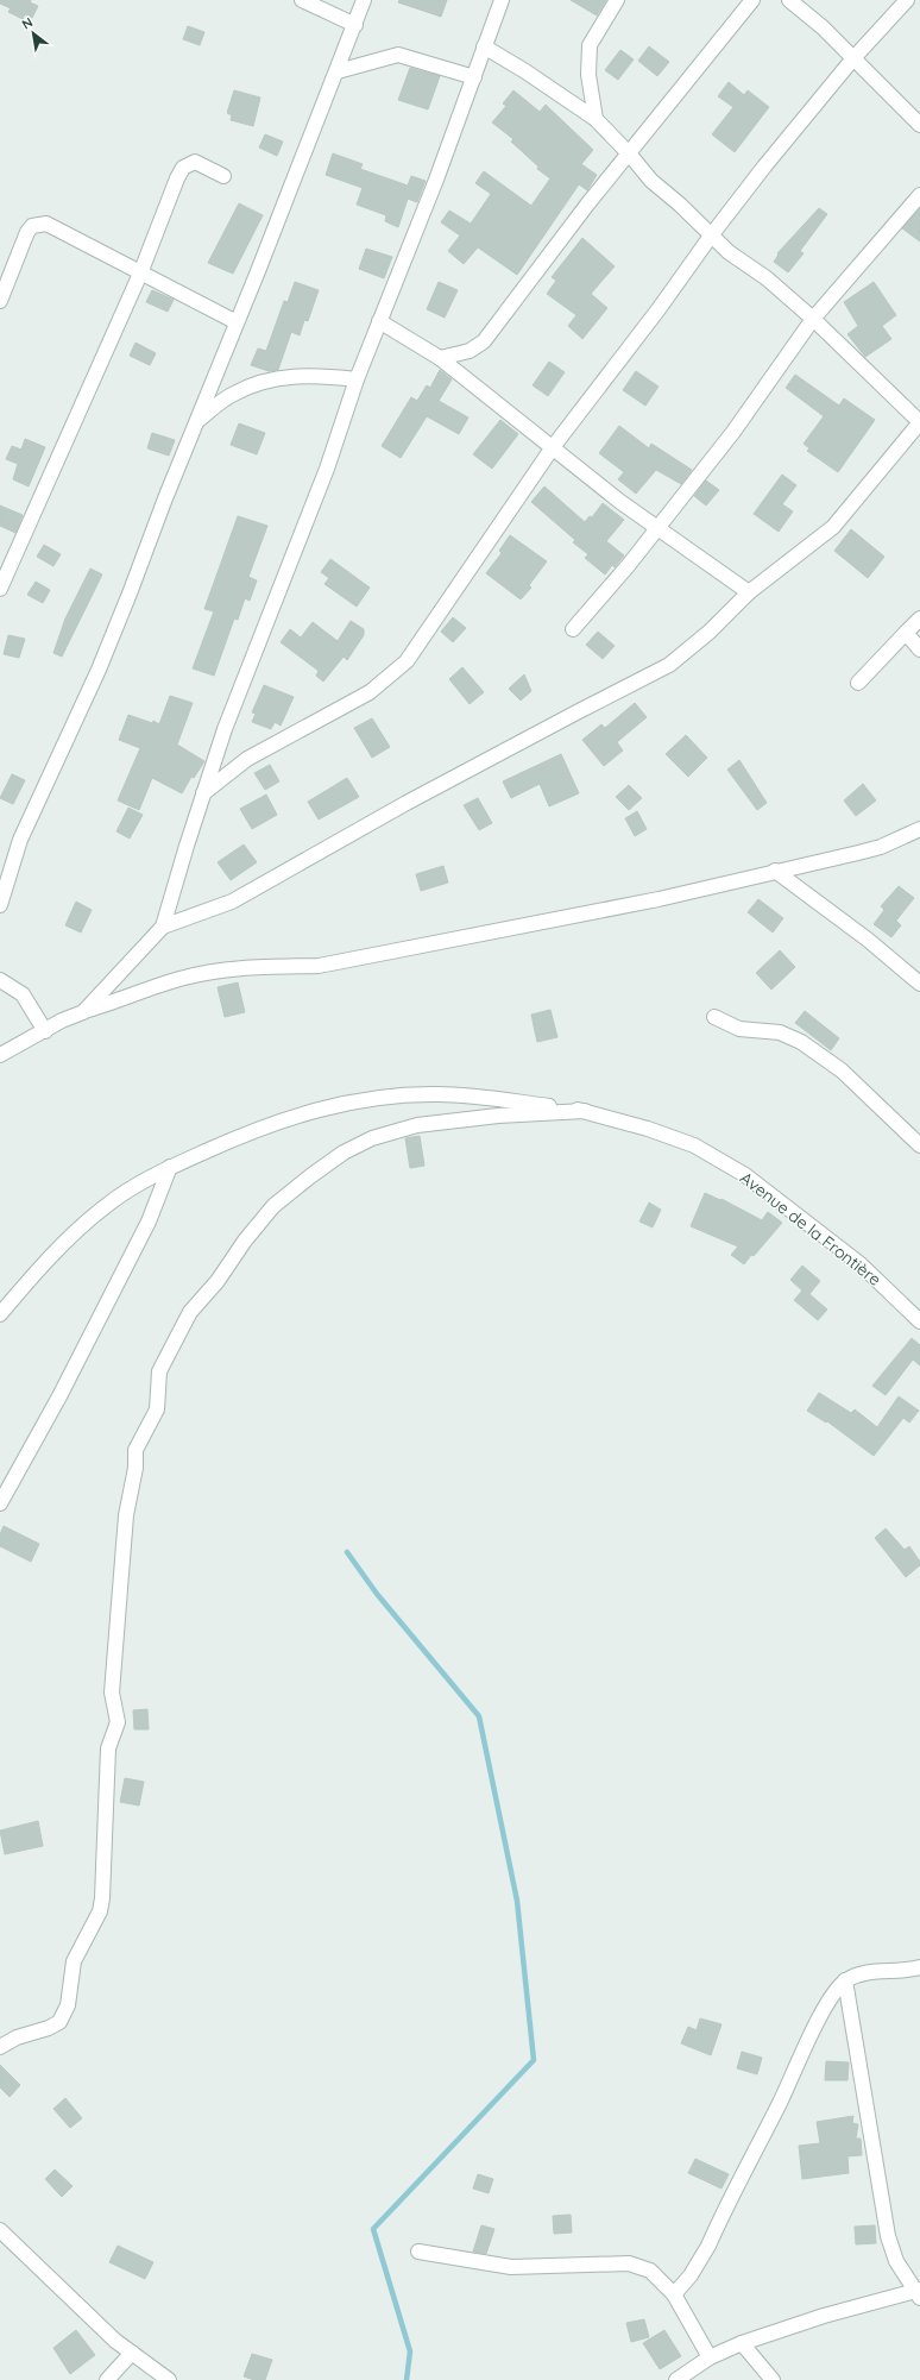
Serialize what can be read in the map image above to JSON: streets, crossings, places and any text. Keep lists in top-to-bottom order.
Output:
{
  "streets": {
    "street": ["Avenue de la Frontière"]
  },
  "north": "top left"
}
